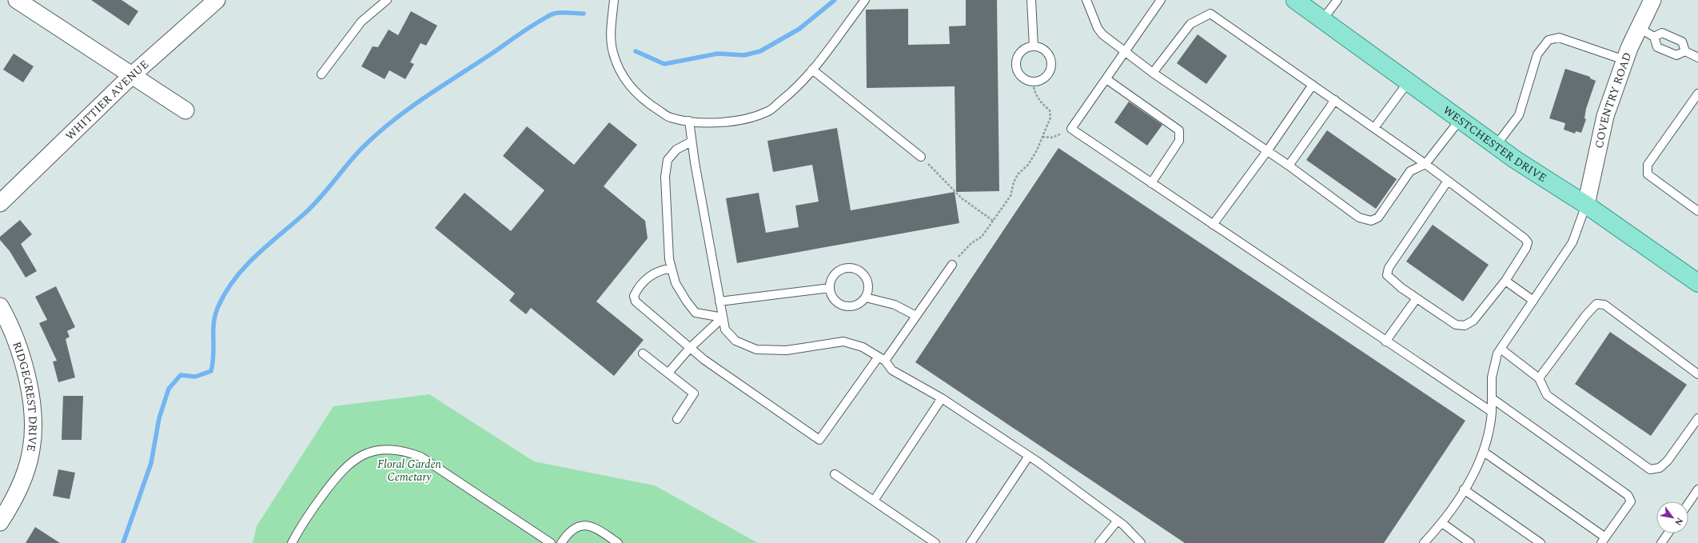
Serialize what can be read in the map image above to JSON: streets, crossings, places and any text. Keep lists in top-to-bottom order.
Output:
{
  "streets": {
    "main road": ["WESTCHESTER DRIVE"],
    "street": ["WHITTIER AVENUE", "COVENTRY ROAD", "RIDGECREST DRIVE"]
  },
  "crossings": [
    ["COVENTRY ROAD", "WESTCHESTER DRIVE"]
  ],
  "parks": ["Floral Garden Cemetary"],
  "north": "bottom right"
}
